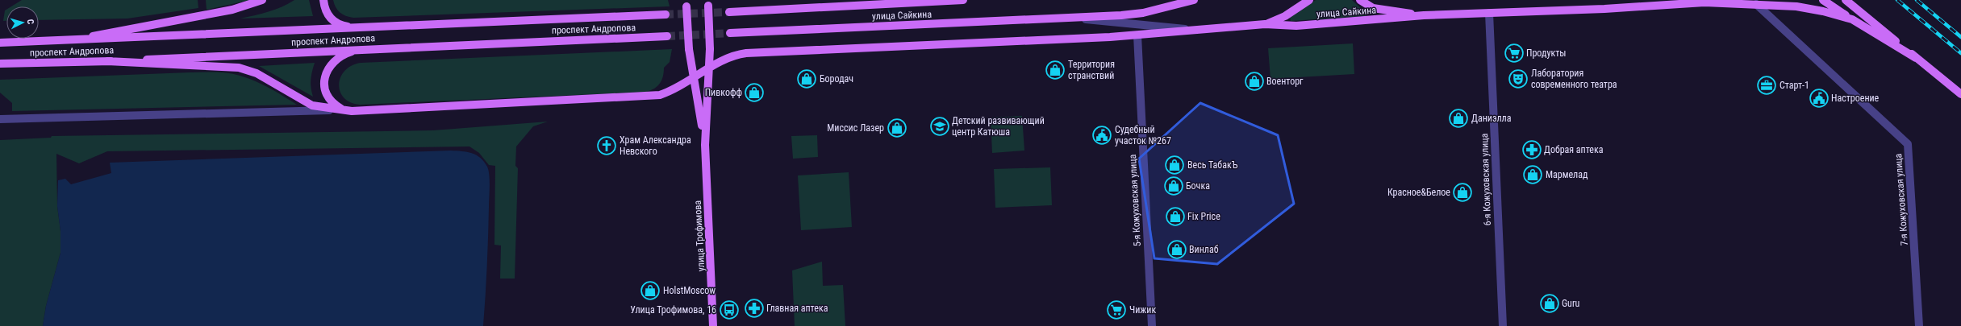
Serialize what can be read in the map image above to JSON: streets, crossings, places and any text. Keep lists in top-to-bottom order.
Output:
{
  "streets": {
    "main road": ["улица Сайкина", "проспект Андропова", "улица Трофимова"],
    "street": ["6-я Кожуховская улица", "7-я Кожуховская улица", "5-я Кожуховская улица"]
  },
  "crossings": [
    ["улица Сайкина", "6-я Кожуховская улица"],
    ["улица Сайкина", "7-я Кожуховская улица"]
  ],
  "places": {
    "supermarket": ["Продукты", "Чижик"],
    "shop": [
      "Территория странствий",
      "Бородач",
      "Военторг",
      "Пивкофф",
      "Даниэлла",
      "Миссис Лазер",
      "Весь ТабакЪ",
      "Мармелад",
      "Бочка",
      "Красное&Белое",
      "Fix Price",
      "Винлаб",
      "HolstMoscow",
      "Guru"
    ],
    "theatre": ["Лаборатория современного театра"],
    "office": ["Старт-1"],
    "public building": ["Настроение", "Судебный участок №267"],
    "school or university": ["Детский развивающий центр Катюша"],
    "church": ["Храм Александра Невского"],
    "pharmacy": ["Добрая аптека", "Главная аптека"],
    "bus stop": ["Улица Трофимова, 16"]
  },
  "north": "right"
}
